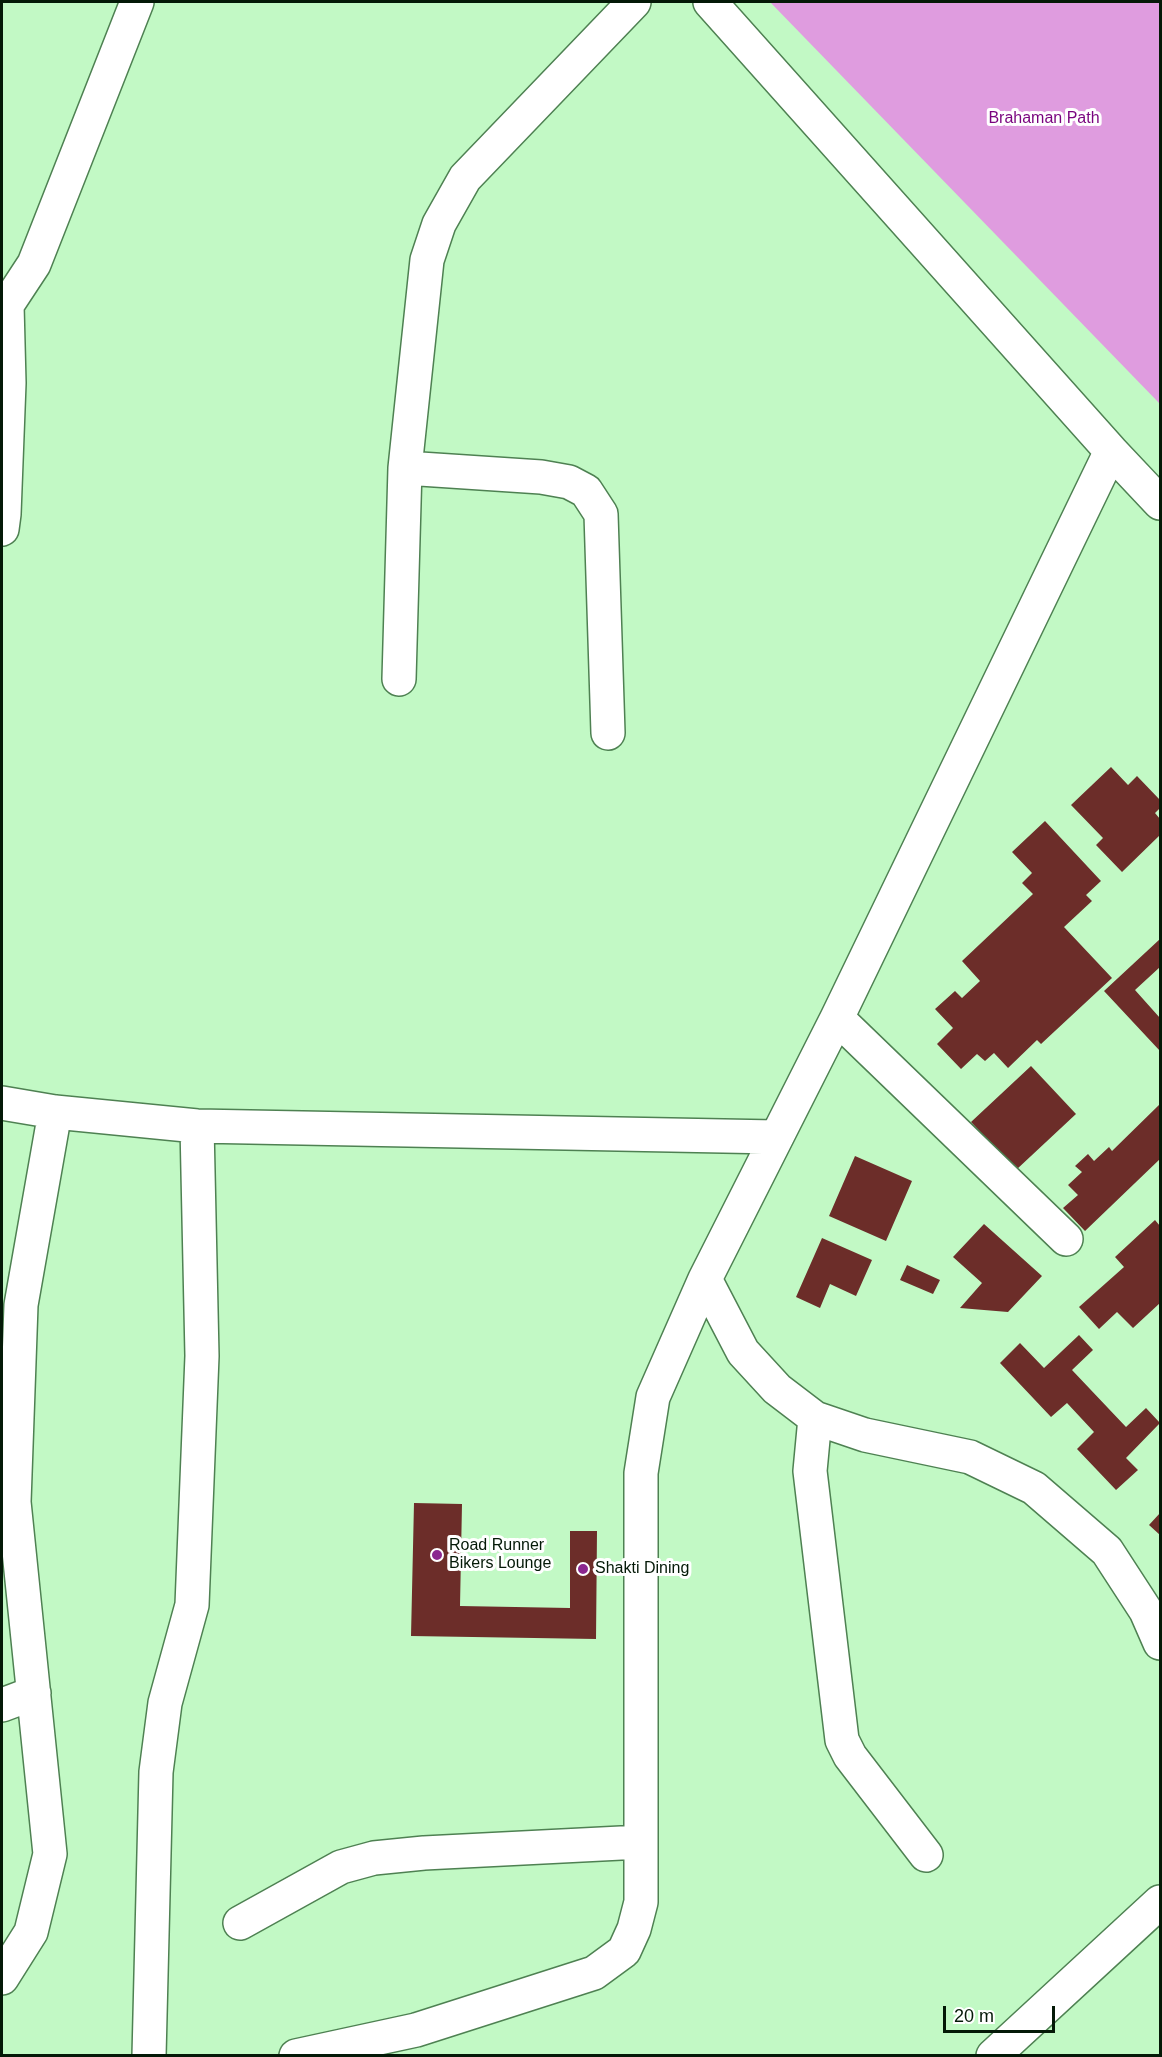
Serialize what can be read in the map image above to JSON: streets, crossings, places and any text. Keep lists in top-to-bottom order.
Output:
{
  "parks": ["Brahaman Path"],
  "places": ["Road Runner Bikers Lounge", "Shakti Dining"],
  "scale_bar": "20 m"
}
